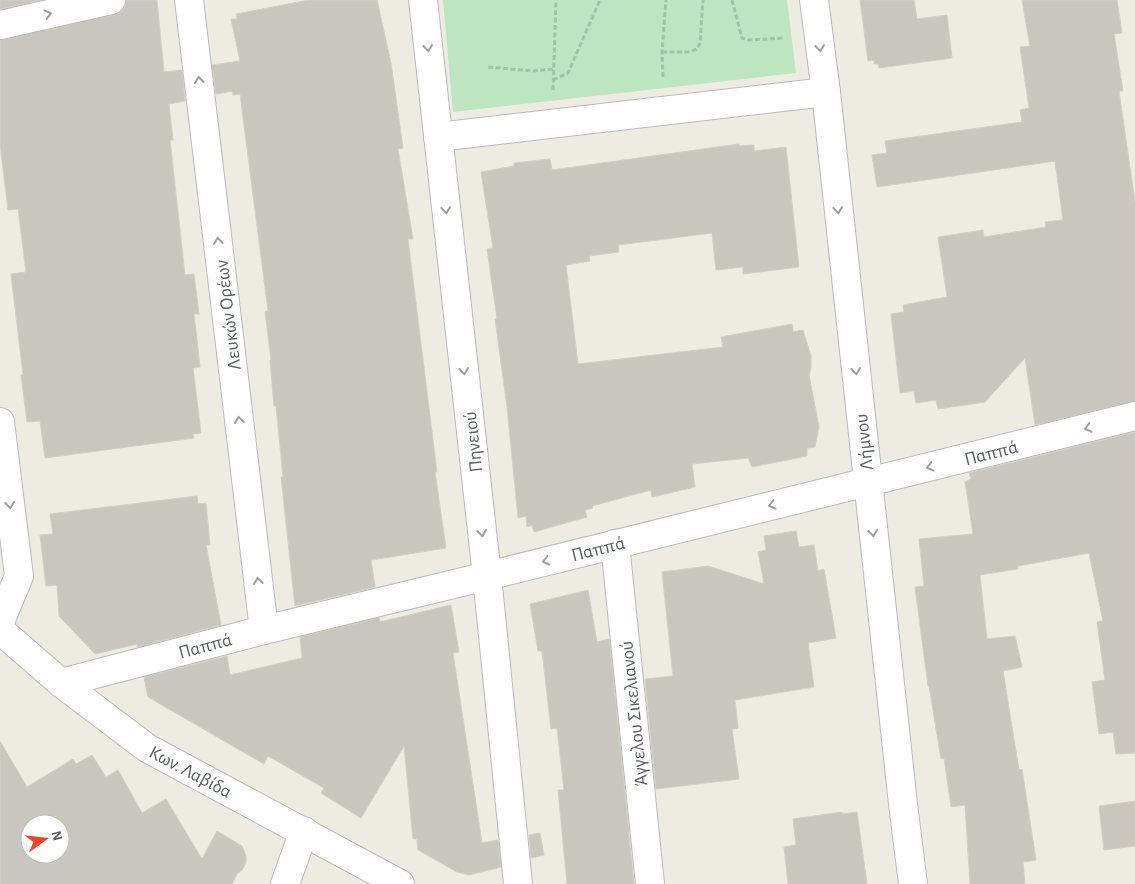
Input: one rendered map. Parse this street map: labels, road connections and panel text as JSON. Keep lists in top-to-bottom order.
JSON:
{
  "streets": {
    "street": [
      "Λευκών Ορέων",
      "Πηνειού",
      "Λήμνου",
      "Παππά",
      "Άγγελου Σικελιανού",
      "Κων. Λαβίδα"
    ]
  },
  "crossings": [
    ["Λευκών Ορέων", "Παππά"],
    ["Πηνειού", "Παππά"],
    ["Λήμνου", "Παππά"],
    ["Παππά", "Άγγελου Σικελιανού"],
    ["Παππά", "Κων. Λαβίδα"]
  ],
  "one_way": [
    "Λευκών Ορέων",
    "Πηνειού",
    "Λήμνου",
    "Παππά"
  ],
  "north": "right"
}
